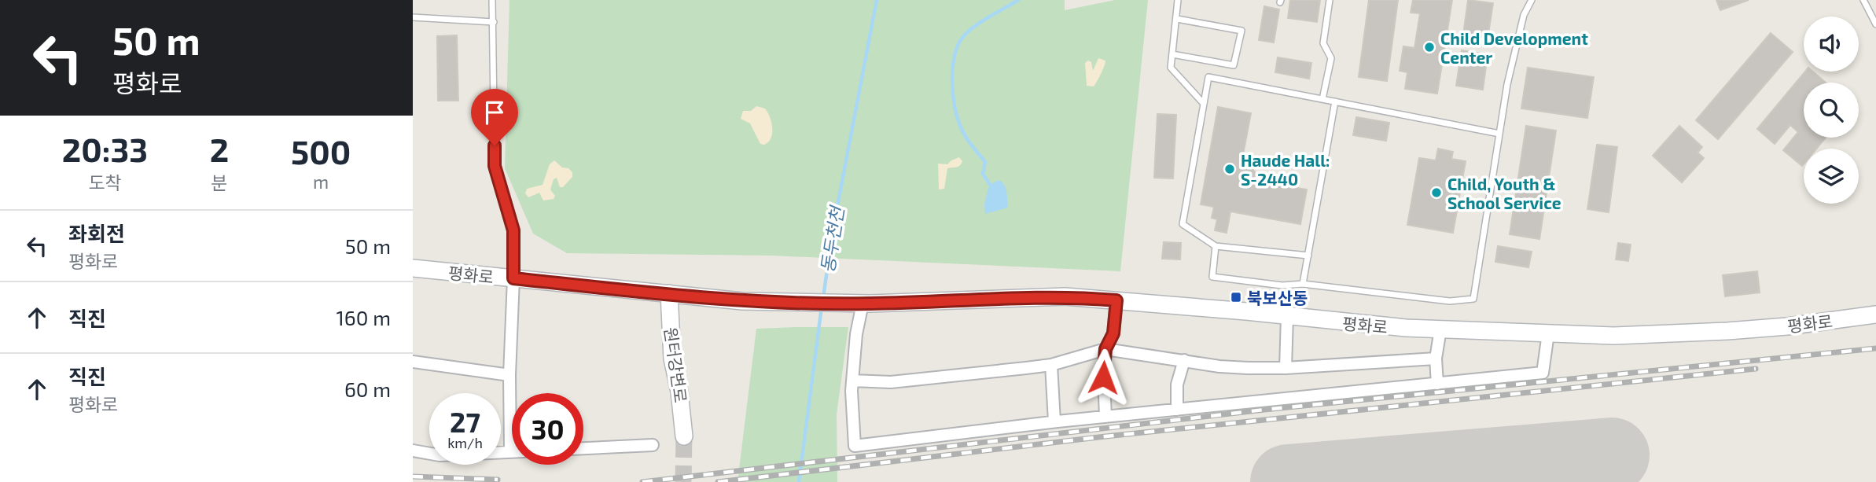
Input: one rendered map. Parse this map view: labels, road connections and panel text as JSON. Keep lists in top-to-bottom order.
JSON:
{
  "streets": {
    "main road": ["평화로", "원터강변로"]
  },
  "crossings": [
    ["평화로", "원터강변로"]
  ],
  "water": ["동두천천"],
  "places": {
    "other": ["Child Development Center", "Haude Hall: S-2440", "Child, Youth & School Service"],
    "transit": ["북보산동"]
  },
  "page": {
    "turn": ["50 m", "평화로"],
    "eta": [
      "20:33",
      "도착",
      "2",
      "분",
      "500",
      "m"
    ],
    "list": [
      {
        "name": "좌회전",
        "note": "평화로",
        "value": "50 m"
      },
      {
        "name": "직진",
        "value": "160 m"
      },
      {
        "name": "직진",
        "note": "평화로",
        "value": "60 m"
      }
    ],
    "speed": "27 km/h",
    "limit": "30"
  }
}
